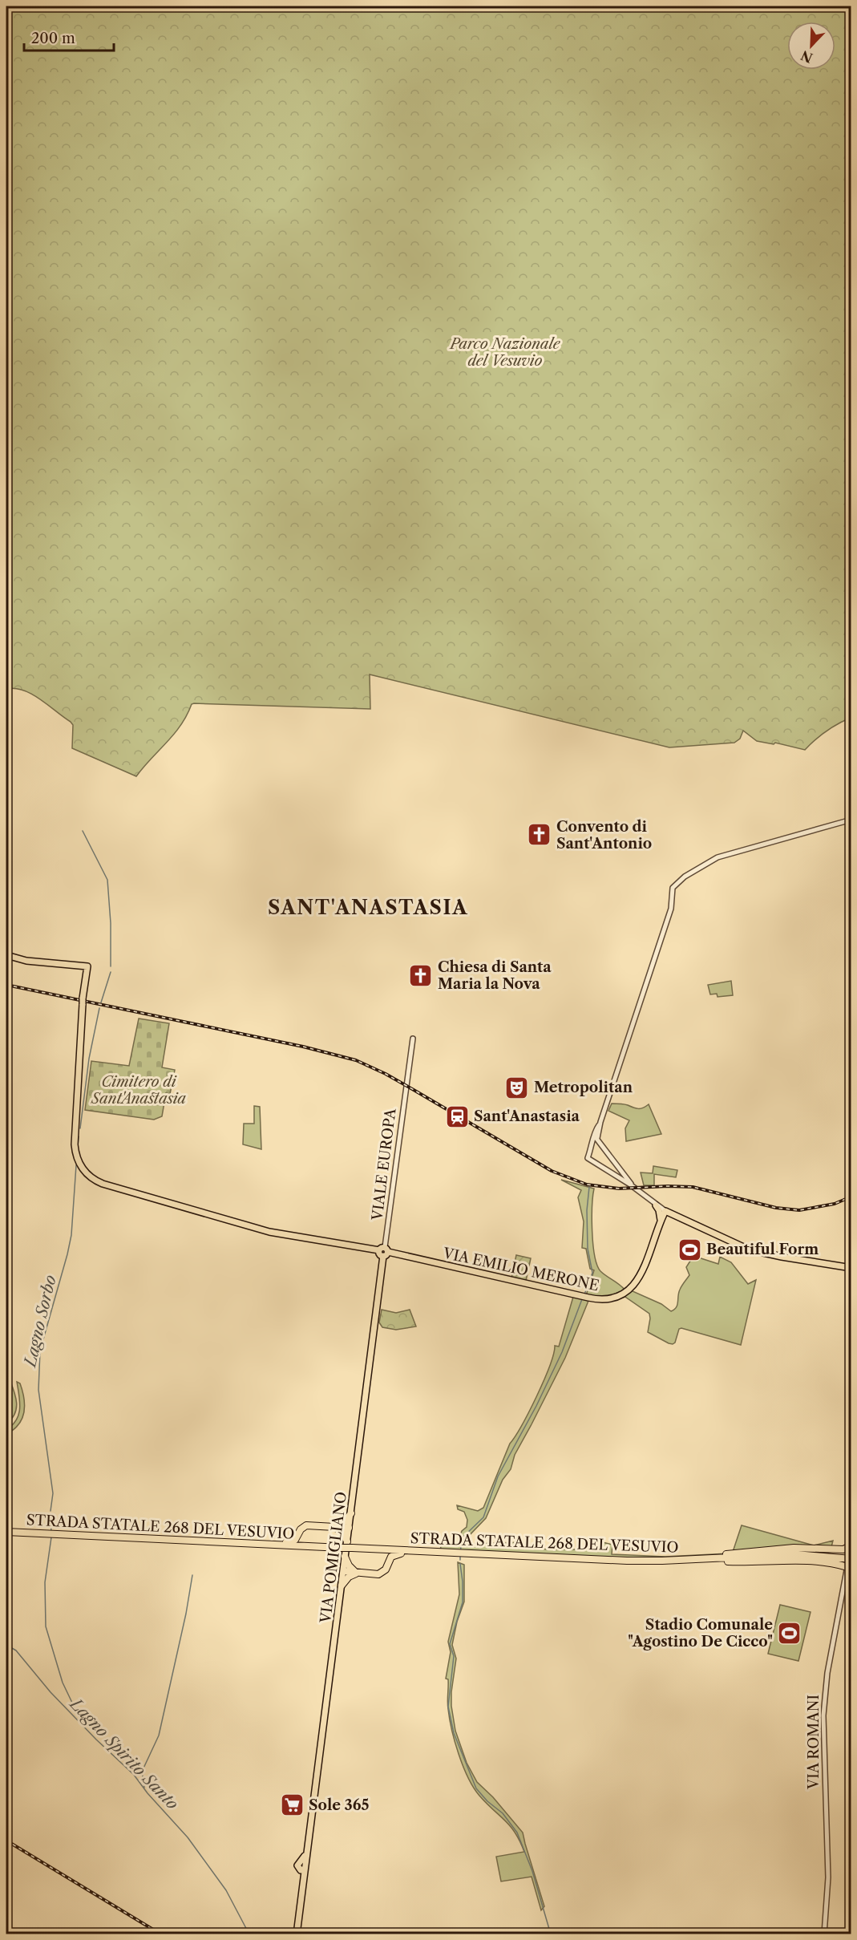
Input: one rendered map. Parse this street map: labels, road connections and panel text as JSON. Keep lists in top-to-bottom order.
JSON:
{
  "streets": {
    "highway": ["STRADA STATALE 268 DEL VESUVIO"],
    "main road": ["VIA EMILIO MERONE", "VIA POMIGLIANO"],
    "street": ["VIALE EUROPA", "VIA ROMANI"]
  },
  "crossings": [
    ["VIALE EUROPA", "VIA EMILIO MERONE"],
    ["VIALE EUROPA", "VIA POMIGLIANO"],
    ["VIA EMILIO MERONE", "VIA POMIGLIANO"]
  ],
  "districts": ["SANT'ANASTASIA"],
  "water": ["Lagno Sorbo", "Lagno Spirito Santo"],
  "parks": ["Parco Nazionale del Vesuvio", "Cimitero di Sant'Anastasia"],
  "places": {
    "church": ["Convento di Sant'Antonio", "Chiesa di Santa Maria la Nova"],
    "theatre": ["Metropolitan"],
    "station": ["Sant'Anastasia"],
    "sports": ["Beautiful Form", "Stadio Comunale \"Agostino De Cicco\""],
    "supermarket": ["Sole 365"]
  },
  "scale_bar": "200 m",
  "north": "bottom left"
}
